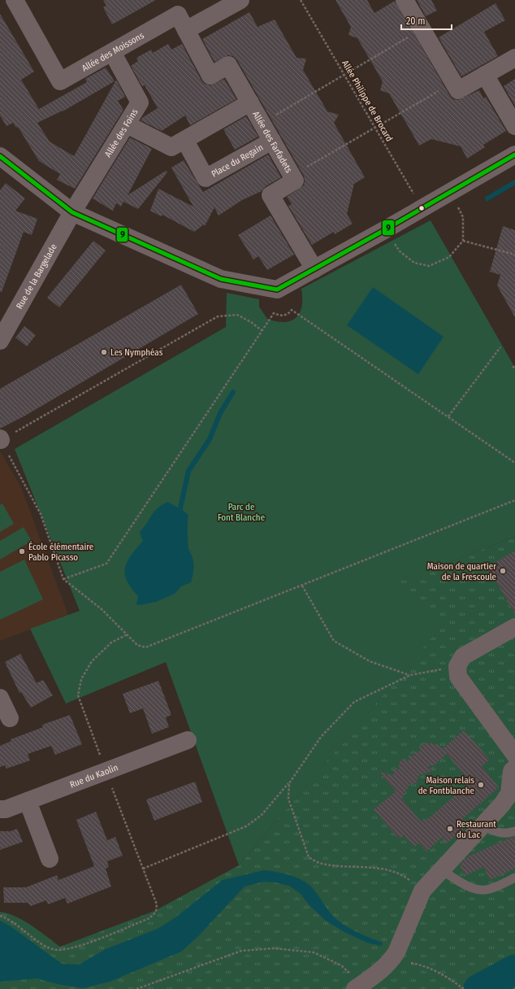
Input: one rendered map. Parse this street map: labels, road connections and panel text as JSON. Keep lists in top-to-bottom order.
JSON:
{
  "streets": {
    "street": [
      "Allée des Moissons",
      "Allée des Foins",
      "Allée des Farfadets",
      "Place du Regain",
      "Rue de la Bargelade",
      "Rue du Kaolin"
    ],
    "path": ["Allée Philippe de Brocard"]
  },
  "crossings": [
    ["Allée des Moissons", "Allée des Foins"],
    ["Allée des Moissons", "Allée des Farfadets"],
    ["Allée des Foins", "Rue de la Bargelade"],
    ["Allée des Farfadets", "Place du Regain"]
  ],
  "parks": ["Parc de Font Blanche"],
  "places": [
    "Les Nymphéas",
    "École élémentaire Pablo Picasso",
    "Maison de quartier de la Frescoule",
    "Maison relais de Fontblanche",
    "Restaurant du Lac"
  ],
  "lines": ["transit line 9"],
  "scale_bar": "20 m"
}
